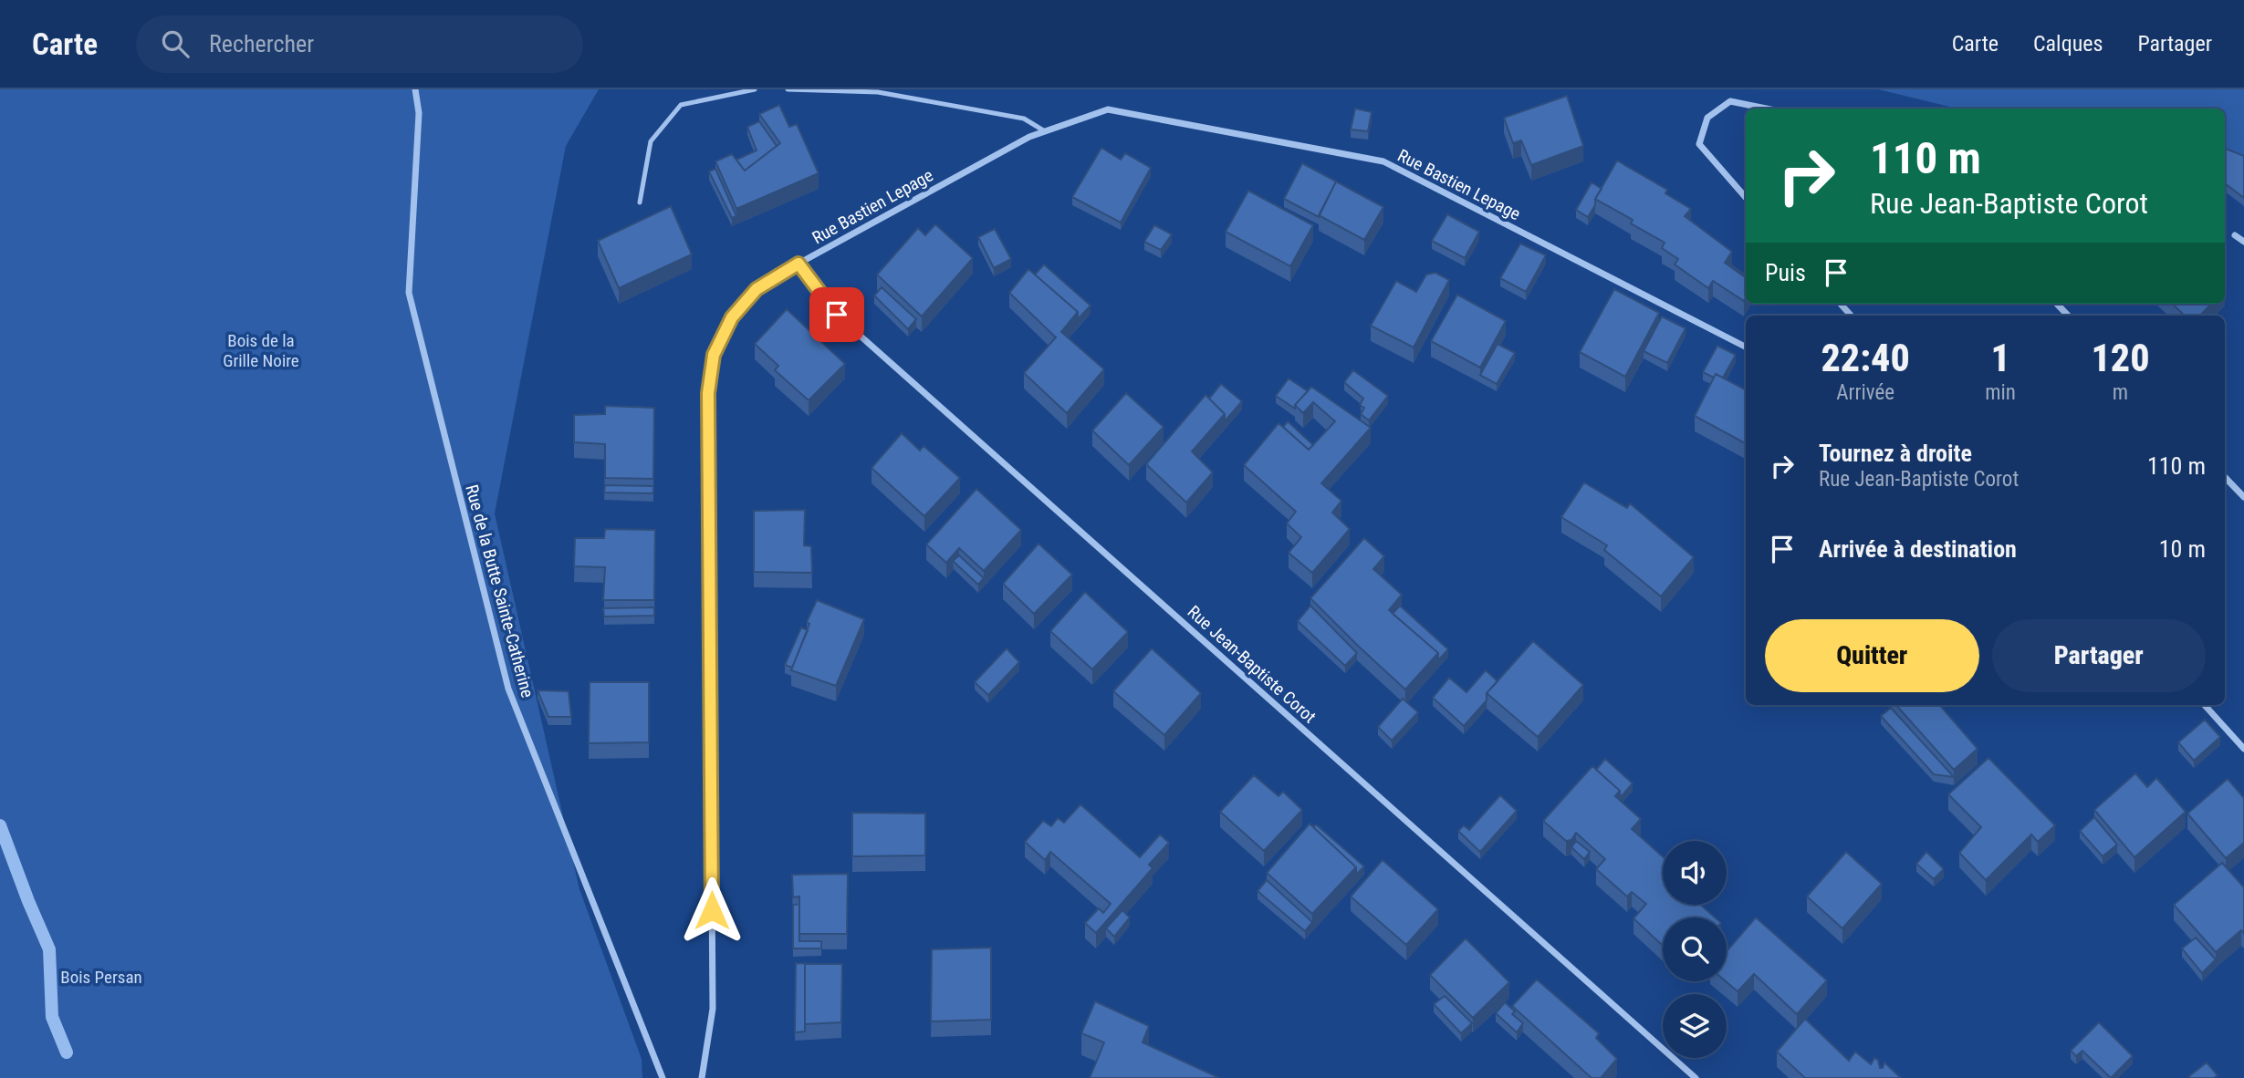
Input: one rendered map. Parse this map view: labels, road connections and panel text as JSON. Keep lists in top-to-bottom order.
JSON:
{
  "streets": {
    "street": ["Rue Bastien Lepage", "Rue de la Butte Sainte-Catherine", "Rue Jean-Baptiste Corot"]
  },
  "crossings": [
    ["Rue Bastien Lepage", "Rue Jean-Baptiste Corot"]
  ],
  "parks": ["Bois de la Grille Noire", "Bois Persan"],
  "page": {
    "header": "Carte",
    "search": "Rechercher",
    "nav": ["Carte", "Calques", "Partager"],
    "turn": ["110 m", "Rue Jean-Baptiste Corot"],
    "then": "Puis",
    "eta": [
      "22:40",
      "Arrivée",
      "1",
      "min",
      "120",
      "m"
    ],
    "list": [
      {
        "name": "Tournez à droite",
        "note": "Rue Jean-Baptiste Corot",
        "value": "110 m"
      },
      {
        "name": "Arrivée à destination",
        "value": "10 m"
      }
    ],
    "buttons": ["Quitter", "Partager"]
  }
}
